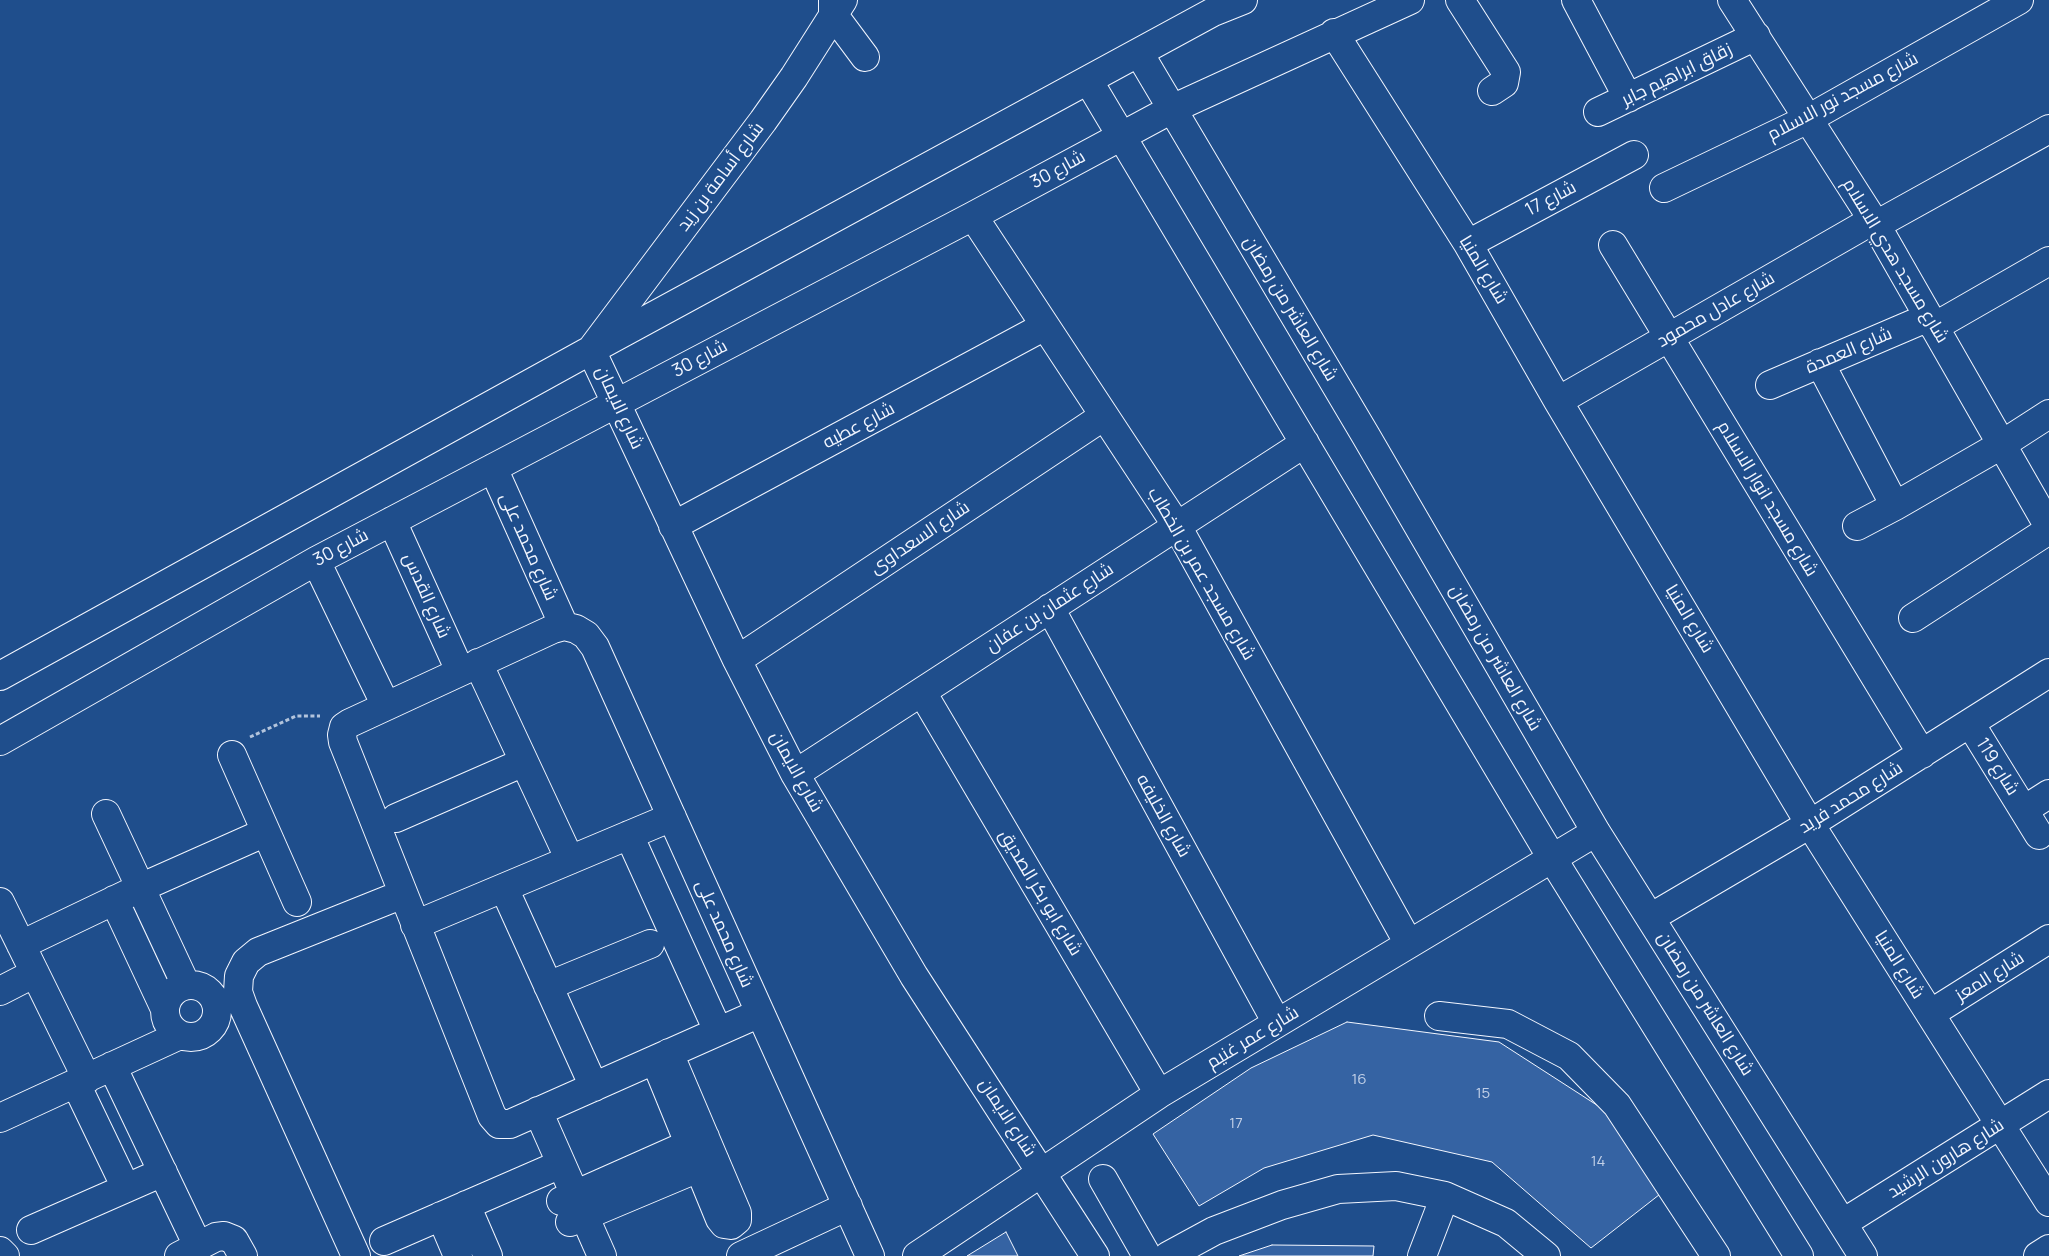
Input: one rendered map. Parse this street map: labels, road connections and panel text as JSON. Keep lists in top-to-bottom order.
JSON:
{
  "streets": {
    "street": [
      "زقاق ابراهيم جابر",
      "شارع مسجد نور الاسلام",
      "شارع 30",
      "شارع أسامة بن زيد",
      "شارع 17",
      "شارع مسجد هدي الاسلام",
      "شارع المنيا",
      "شارع العاشر من رمضان",
      "شارع عادل محمود",
      "شارع العمدة",
      "شارع الايمان",
      "شارع عطيه",
      "شارع مسجد انوار الاسلام",
      "شارع السعداوى",
      "شارع محمد على",
      "شارع مسجد عمر بن الخطاب",
      "شارع القدس",
      "شارع عثمان بن عفان",
      "شارع 119",
      "شارع محمد فريد",
      "شارع الخليفه",
      "شارع ابو بكر الصديق",
      "شارع المعز",
      "شارع عمر غنيم",
      "شارع هارون الرشيد"
    ]
  },
  "crossings": [
    ["زقاق ابراهيم جابر", "شارع مسجد هدي الاسلام"],
    ["شارع مسجد نور الاسلام", "شارع مسجد هدي الاسلام"],
    ["شارع 30", "شارع المنيا"],
    ["شارع 30", "شارع العاشر من رمضان"],
    ["شارع 30", "شارع الايمان"],
    ["شارع 30", "شارع محمد على"],
    ["شارع 30", "شارع مسجد عمر بن الخطاب"],
    ["شارع 30", "شارع القدس"],
    ["شارع أسامة بن زيد", "شارع الايمان"],
    ["شارع 17", "شارع المنيا"],
    ["شارع مسجد هدي الاسلام", "شارع عادل محمود"],
    ["شارع مسجد هدي الاسلام", "شارع العمدة"],
    ["شارع المنيا", "شارع عادل محمود"],
    ["شارع المنيا", "شارع محمد فريد"],
    ["شارع المنيا", "شارع المعز"],
    ["شارع المنيا", "شارع هارون الرشيد"],
    ["شارع العاشر من رمضان", "شارع محمد فريد"],
    ["شارع العاشر من رمضان", "شارع عمر غنيم"],
    ["شارع العاشر من رمضان", "شارع هارون الرشيد"],
    ["شارع عادل محمود", "شارع مسجد انوار الاسلام"],
    ["شارع الايمان", "شارع عطيه"],
    ["شارع الايمان", "شارع السعداوى"],
    ["شارع الايمان", "شارع عثمان بن عفان"],
    ["شارع الايمان", "شارع عمر غنيم"],
    ["شارع عطيه", "شارع مسجد عمر بن الخطاب"],
    ["شارع مسجد انوار الاسلام", "شارع محمد فريد"],
    ["شارع السعداوى", "شارع مسجد عمر بن الخطاب"],
    ["شارع مسجد عمر بن الخطاب", "شارع عثمان بن عفان"],
    ["شارع مسجد عمر بن الخطاب", "شارع عمر غنيم"],
    ["شارع عثمان بن عفان", "شارع الخليفه"],
    ["شارع عثمان بن عفان", "شارع ابو بكر الصديق"],
    ["شارع 119", "شارع محمد فريد"],
    ["شارع الخليفه", "شارع عمر غنيم"],
    ["شارع ابو بكر الصديق", "شارع عمر غنيم"]
  ],
  "house_numbers": [
    "16",
    "15",
    "17",
    "14"
  ]
}
